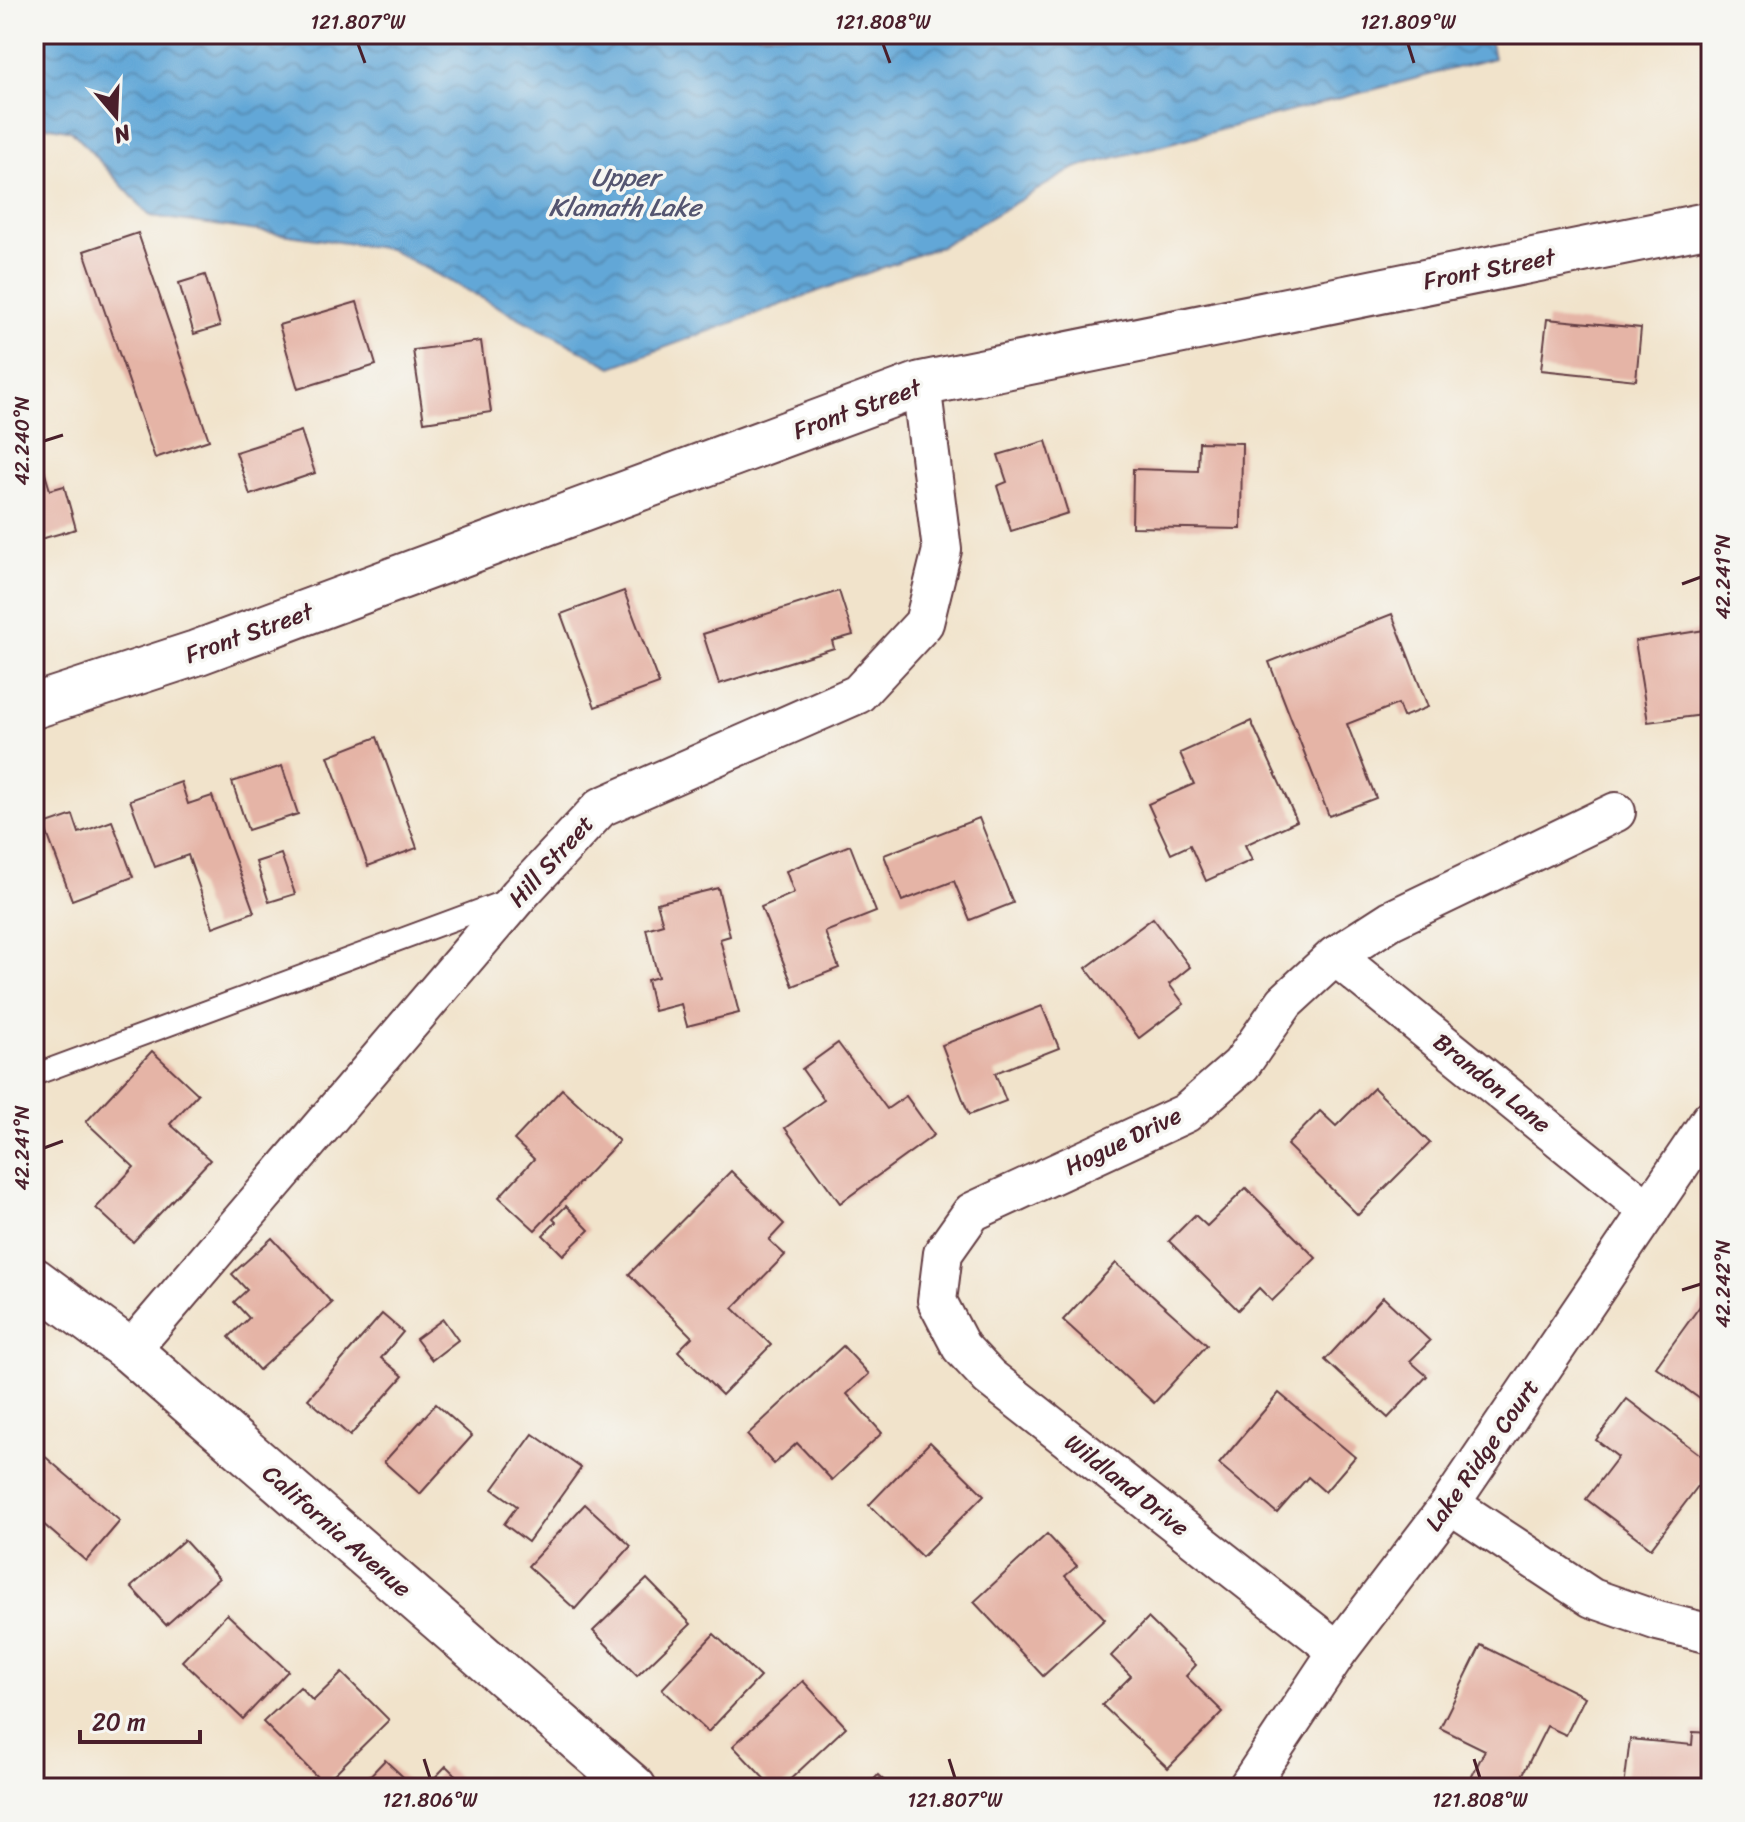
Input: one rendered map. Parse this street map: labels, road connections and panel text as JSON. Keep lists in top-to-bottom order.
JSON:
{
  "streets": {
    "street": [
      "Front Street",
      "Hill Street",
      "Brandon Lane",
      "Hogue Drive",
      "Lake Ridge Court",
      "Wildland Drive",
      "California Avenue"
    ]
  },
  "crossings": [
    ["Front Street", "Hill Street"],
    ["Hill Street", "California Avenue"],
    ["Brandon Lane", "Hogue Drive"],
    ["Brandon Lane", "Lake Ridge Court"],
    ["Hogue Drive", "Wildland Drive"],
    ["Lake Ridge Court", "Wildland Drive"]
  ],
  "water": ["Upper Klamath Lake"],
  "scale_bar": "20 m",
  "north": "bottom",
  "coordinates": [
    "121.807°W",
    "121.808°W",
    "121.809°W",
    "42.240°N",
    "42.241°N",
    "42.242°N",
    "121.806°W"
  ]
}
